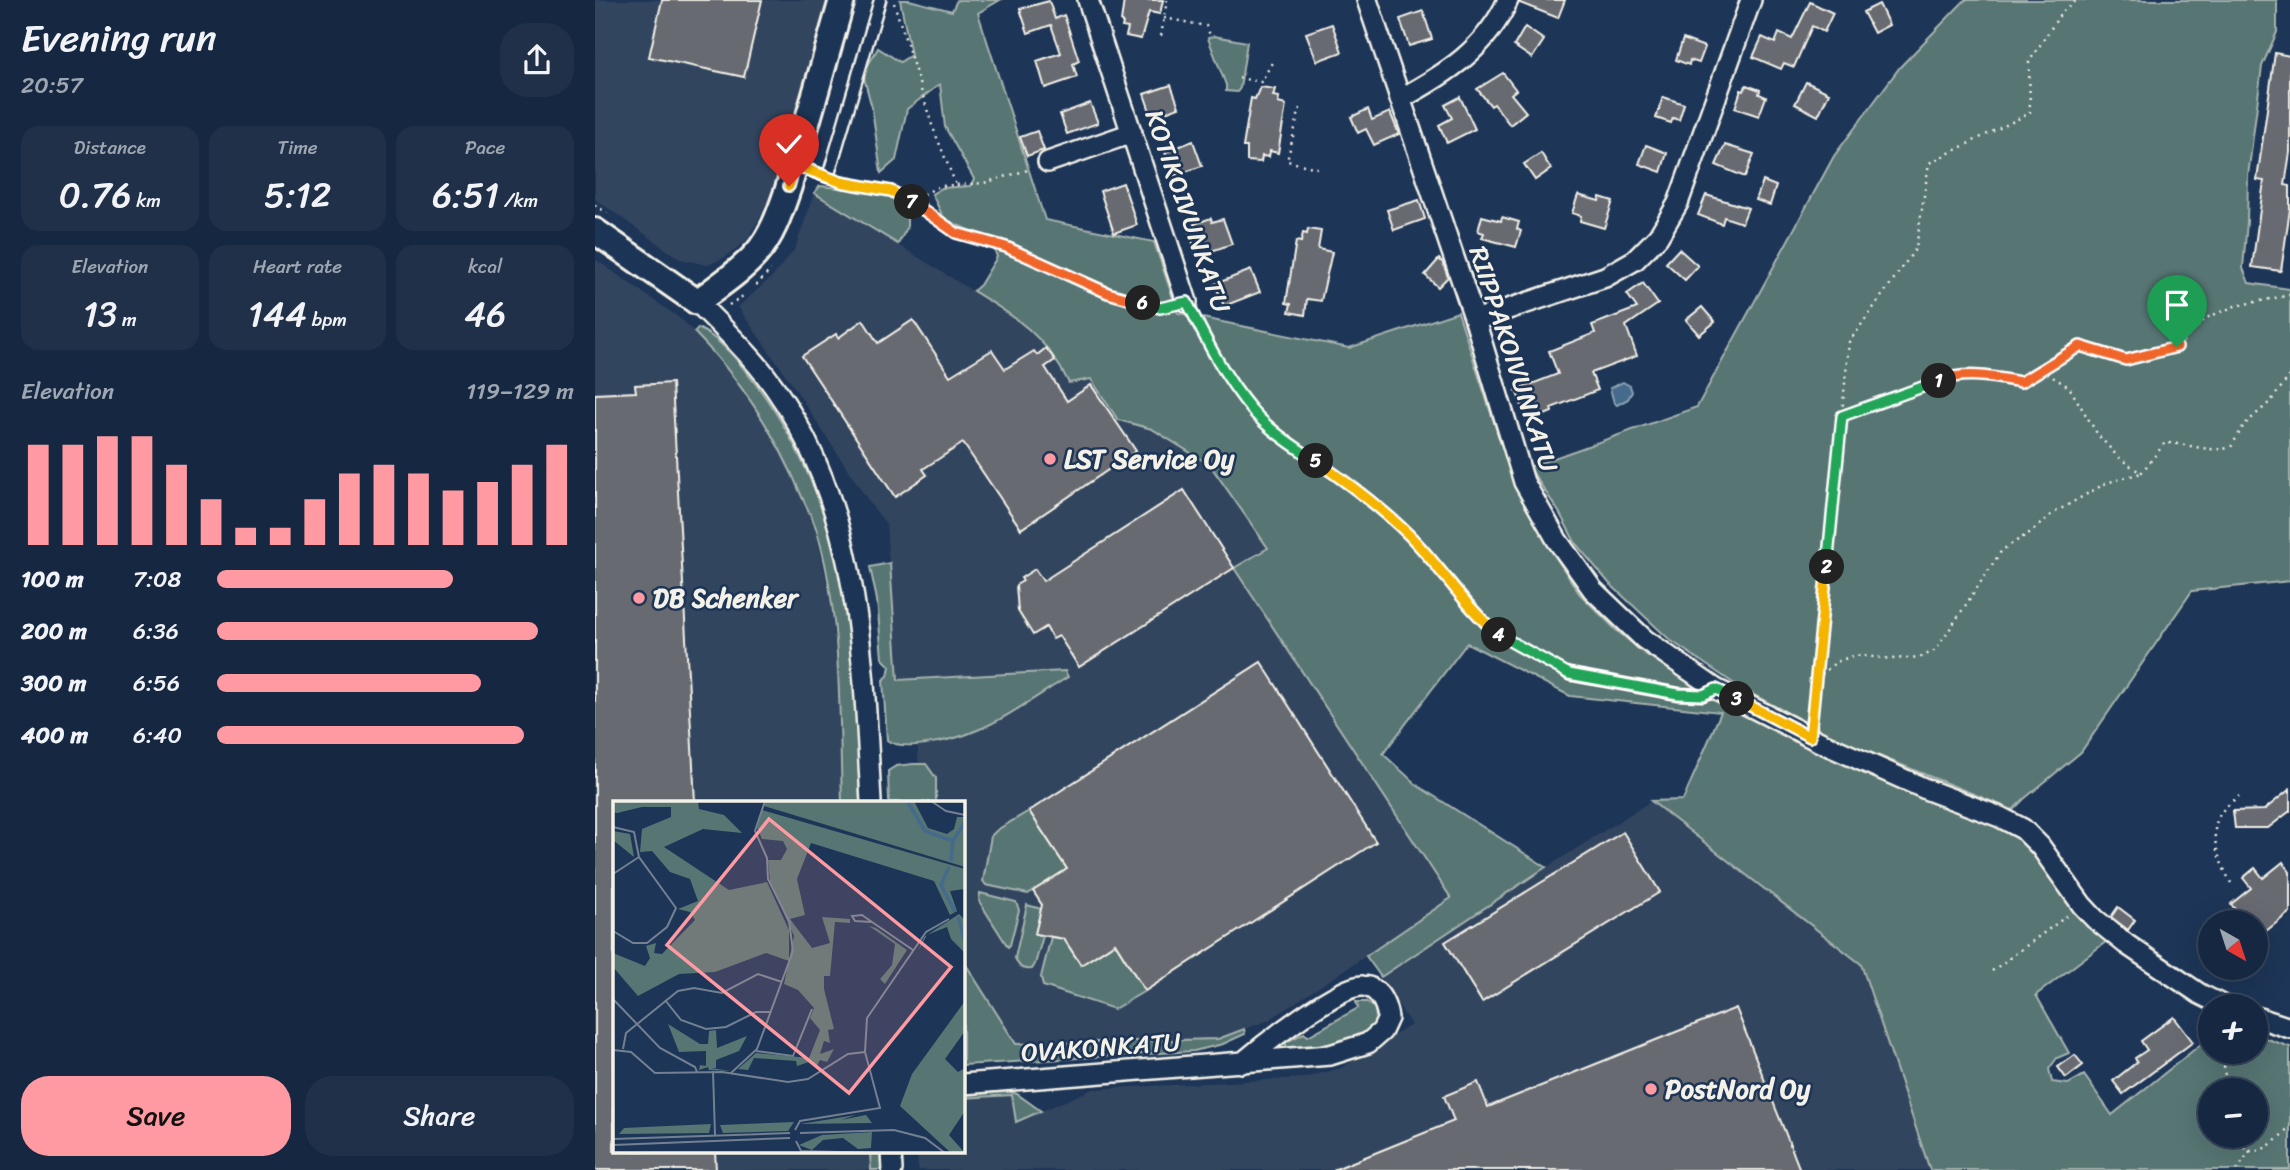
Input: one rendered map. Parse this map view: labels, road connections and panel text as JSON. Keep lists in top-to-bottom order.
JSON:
{
  "streets": {
    "street": ["KOTIKOIVUNKATU", "RIIPPAKOIVUNKATU", "OVAKONKATU"]
  },
  "places": ["LST Service Oy", "DB Schenker", "PostNord Oy"],
  "north": "bottom right",
  "page": {
    "heading": ["Evening run", "20:57"],
    "stats": [
      ["Distance", "0.76 km"],
      ["Time", "5:12"],
      ["Pace", "6:51 /km"],
      ["Elevation", "13 m"],
      ["Heart rate", "144 bpm"],
      ["kcal", "46"]
    ],
    "pins": [
      "7",
      "6",
      "1",
      "5",
      "2",
      "4",
      "3"
    ],
    "chart": ["Elevation", "119–129 m"],
    "list": [
      {
        "name": "100 m",
        "note": "7:08"
      },
      {
        "name": "200 m",
        "note": "6:36"
      },
      {
        "name": "300 m",
        "note": "6:56"
      },
      {
        "name": "400 m",
        "note": "6:40"
      }
    ],
    "map_buttons": ["+", "−"],
    "buttons": ["Save", "Share"]
  }
}
